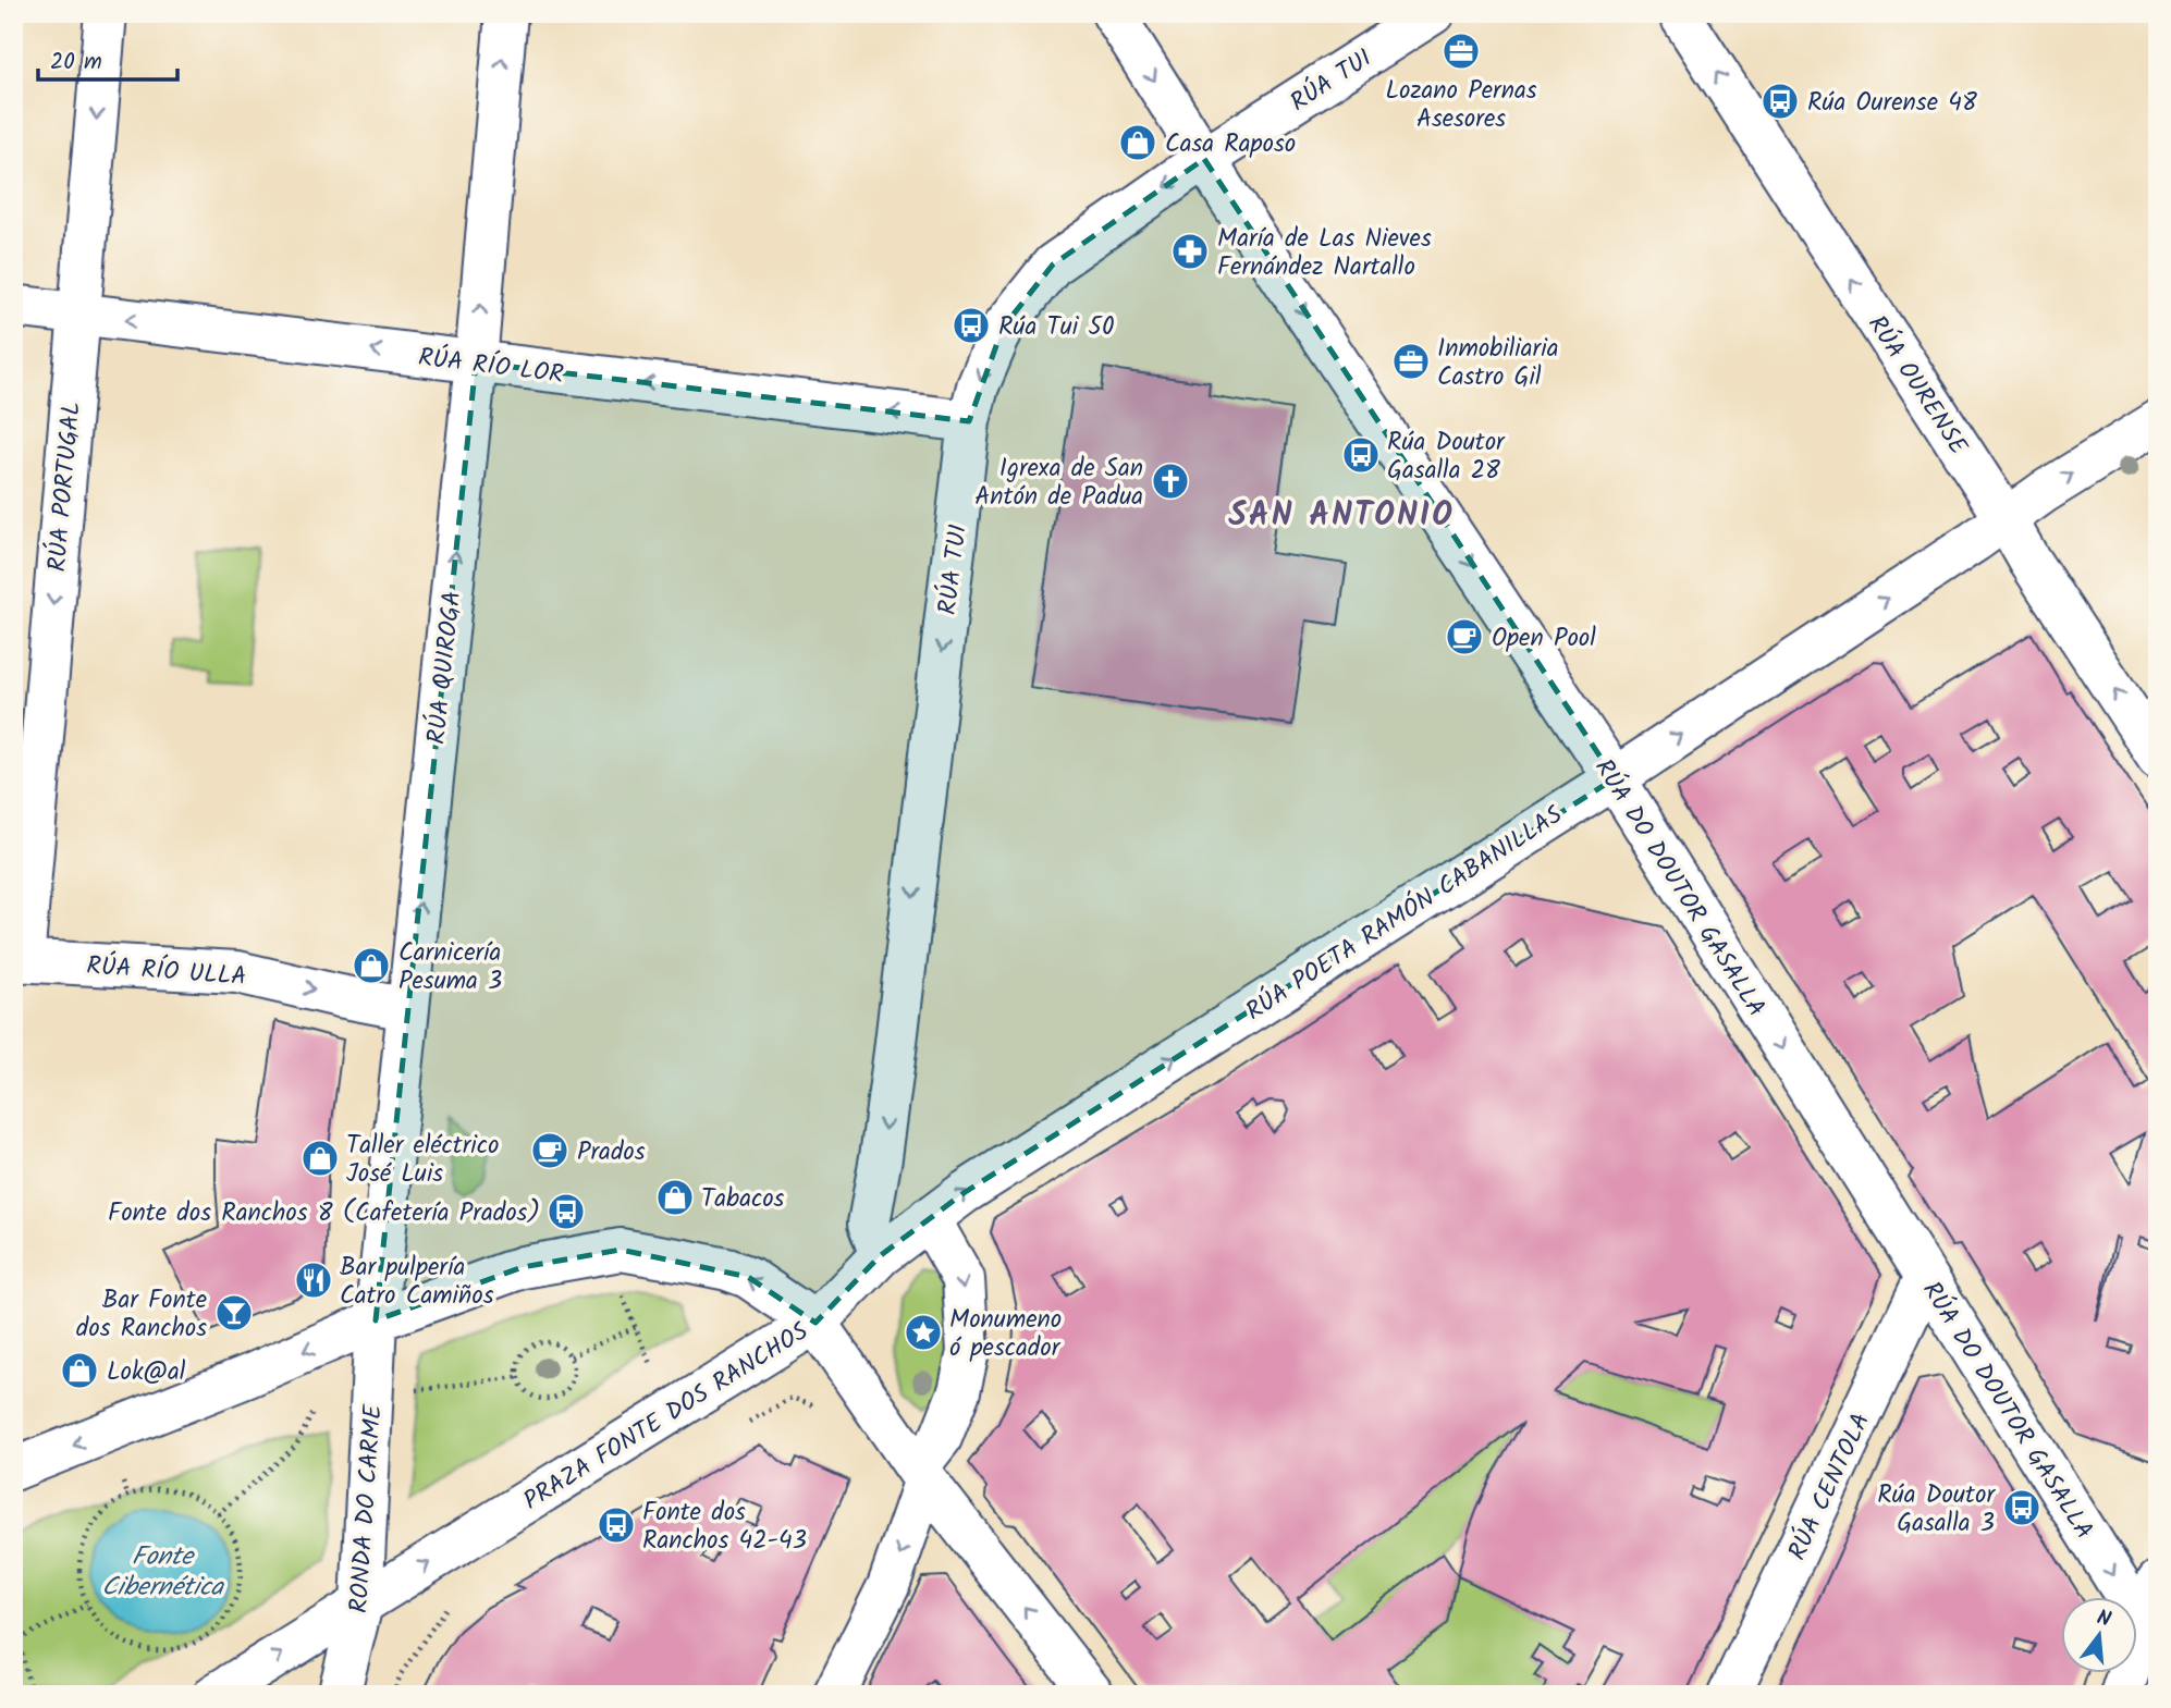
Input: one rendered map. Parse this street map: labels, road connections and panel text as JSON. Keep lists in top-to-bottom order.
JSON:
{
  "streets": {
    "street": [
      "RÚA TUI",
      "RÚA RÍO LOR",
      "RÚA OURENSE",
      "RÚA PORTUGAL",
      "RÚA QUIROGA",
      "RÚA DO DOUTOR GASALLA",
      "RÚA POETA RAMÓN CABANILLAS",
      "RÚA RÍO ULLA",
      "PRAZA FONTE DOS RANCHOS",
      "RÚA CENTOLA",
      "RONDA DO CARME"
    ]
  },
  "crossings": [
    ["RÚA TUI", "RÚA RÍO LOR"],
    ["RÚA TUI", "RÚA DO DOUTOR GASALLA"],
    ["RÚA TUI", "RÚA POETA RAMÓN CABANILLAS"],
    ["RÚA RÍO LOR", "RÚA PORTUGAL"],
    ["RÚA RÍO LOR", "RÚA QUIROGA"],
    ["RÚA OURENSE", "RÚA POETA RAMÓN CABANILLAS"],
    ["RÚA PORTUGAL", "RÚA RÍO ULLA"],
    ["RÚA QUIROGA", "RÚA RÍO ULLA"],
    ["RÚA QUIROGA", "PRAZA FONTE DOS RANCHOS"],
    ["RÚA QUIROGA", "RONDA DO CARME"],
    ["RÚA DO DOUTOR GASALLA", "RÚA POETA RAMÓN CABANILLAS"],
    ["RÚA DO DOUTOR GASALLA", "RÚA CENTOLA"],
    ["RÚA POETA RAMÓN CABANILLAS", "PRAZA FONTE DOS RANCHOS"],
    ["PRAZA FONTE DOS RANCHOS", "RONDA DO CARME"]
  ],
  "one_way": [
    "RÚA TUI",
    "RÚA RÍO LOR",
    "RÚA OURENSE",
    "RÚA PORTUGAL",
    "RÚA QUIROGA",
    "RÚA DO DOUTOR GASALLA",
    "RÚA POETA RAMÓN CABANILLAS",
    "RÚA RÍO ULLA"
  ],
  "districts": ["SAN ANTONIO"],
  "water": ["Fonte Cibernética"],
  "places": {
    "office": ["Lozano Pernas Asesores", "Inmobiliaria Castro Gil"],
    "bus stop": [
      "Rúa Ourense 48",
      "Rúa Tui 50",
      "Rúa Doutor Gasalla 28",
      "Fonte dos Ranchos 8 (Cafetería Prados)",
      "Rúa Doutor Gasalla 3",
      "Fonte dos Ranchos 42-43"
    ],
    "shop": [
      "Casa Raposo",
      "Carnicería Pesuma 3",
      "Taller eléctrico José Luis",
      "Tabacos",
      "Lok@al"
    ],
    "pharmacy": ["María de Las Nieves Fernández Nartallo"],
    "church": ["Igrexa de San Antón de Padua"],
    "cafe": ["Open Pool", "Prados"],
    "restaurant": ["Bar pulpería Catro Camiños"],
    "bar": ["Bar Fonte dos Ranchos"],
    "place": ["Monumeno ó pescador"]
  },
  "scale_bar": "20 m",
  "north": "top"
}
